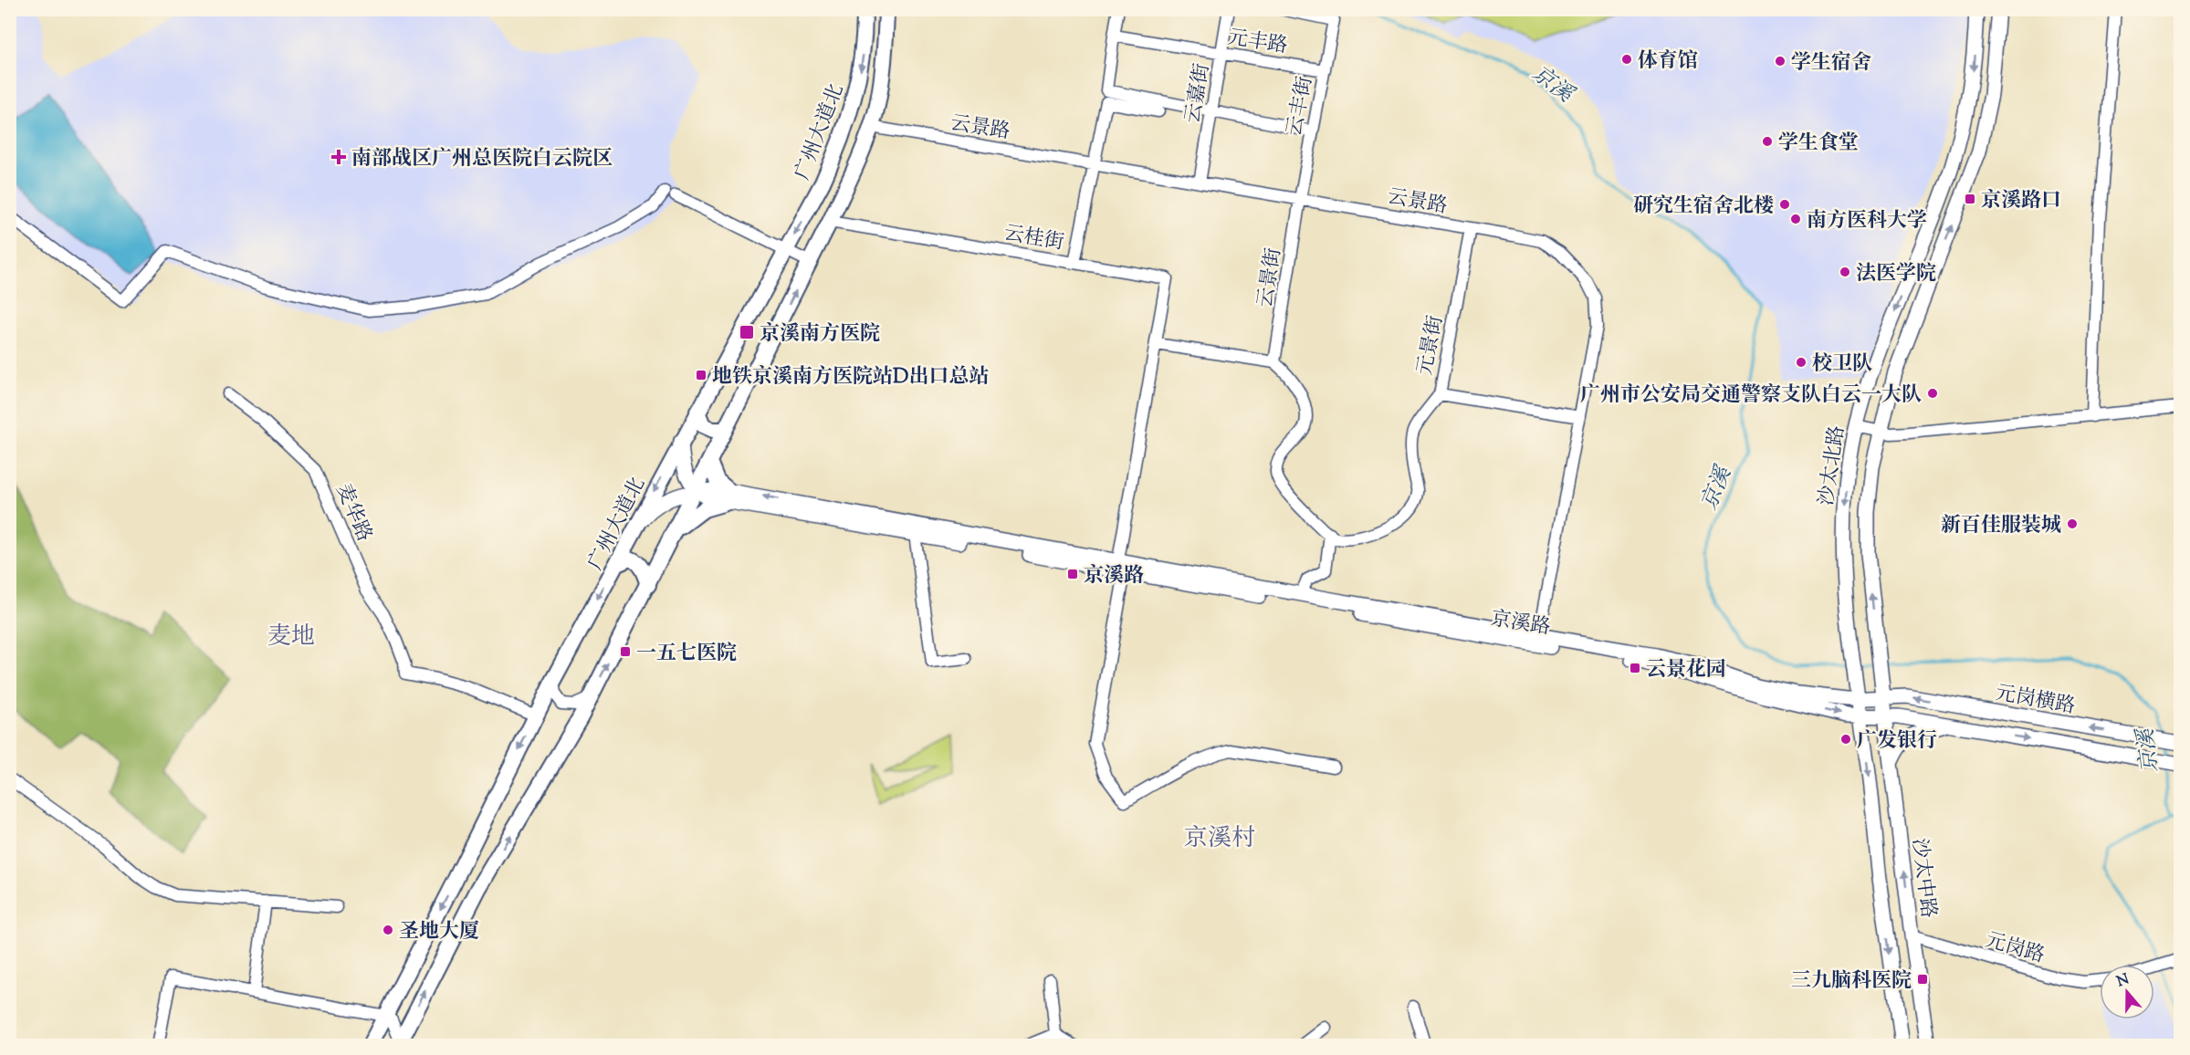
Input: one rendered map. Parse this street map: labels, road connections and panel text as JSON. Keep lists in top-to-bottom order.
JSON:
{
  "streets": {
    "highway": ["广州大道北"],
    "main road": [
      "沙太北路",
      "京溪路",
      "元岗横路",
      "沙太中路"
    ],
    "street": [
      "元丰路",
      "云嘉街",
      "云丰街",
      "云景路",
      "云桂街",
      "云景街",
      "元景街",
      "麦华路",
      "元岗路"
    ]
  },
  "crossings": [
    ["元丰路", "云嘉街"],
    ["元丰路", "云丰街"],
    ["云嘉街", "云景路"],
    ["云丰街", "云景路"],
    ["云丰街", "云景街"],
    ["云景路", "云景街"],
    ["云景路", "元景街"],
    ["云景路", "京溪路"],
    ["广州大道北", "麦华路"],
    ["广州大道北", "京溪路"],
    ["云桂街", "京溪路"],
    ["沙太北路", "京溪路"],
    ["沙太北路", "元岗横路"],
    ["沙太北路", "沙太中路"],
    ["京溪路", "元岗横路"],
    ["京溪路", "沙太中路"],
    ["元岗横路", "沙太中路"],
    ["沙太中路", "元岗路"]
  ],
  "districts": ["麦地", "京溪村"],
  "water": ["京溪"],
  "places": {
    "other": [
      "体育馆",
      "学生宿舍",
      "学生食堂",
      "研究生宿舍北楼",
      "南方医科大学",
      "法医学院",
      "校卫队",
      "广州市公安局交通警察支队白云一大队",
      "新百佳服装城",
      "广发银行",
      "圣地大厦"
    ],
    "health": ["南部战区广州总医院白云院区"],
    "transit": [
      "京溪路口",
      "京溪南方医院",
      "地铁京溪南方医院站D出口总站",
      "京溪路",
      "一五七医院",
      "云景花园",
      "三九脑科医院"
    ]
  },
  "north": "top"
}
